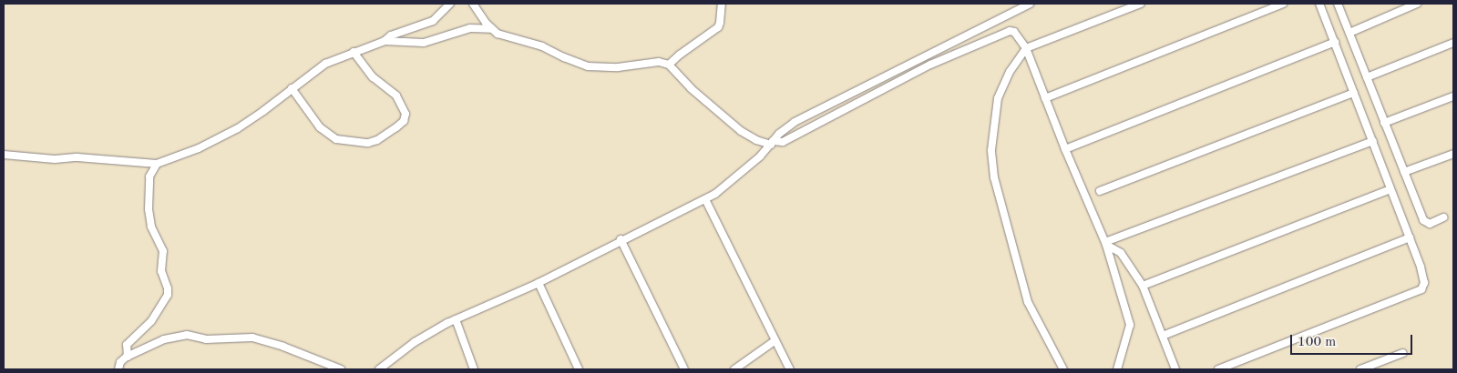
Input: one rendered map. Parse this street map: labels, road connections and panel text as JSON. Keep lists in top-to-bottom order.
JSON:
{
  "scale_bar": "100 m"
}
